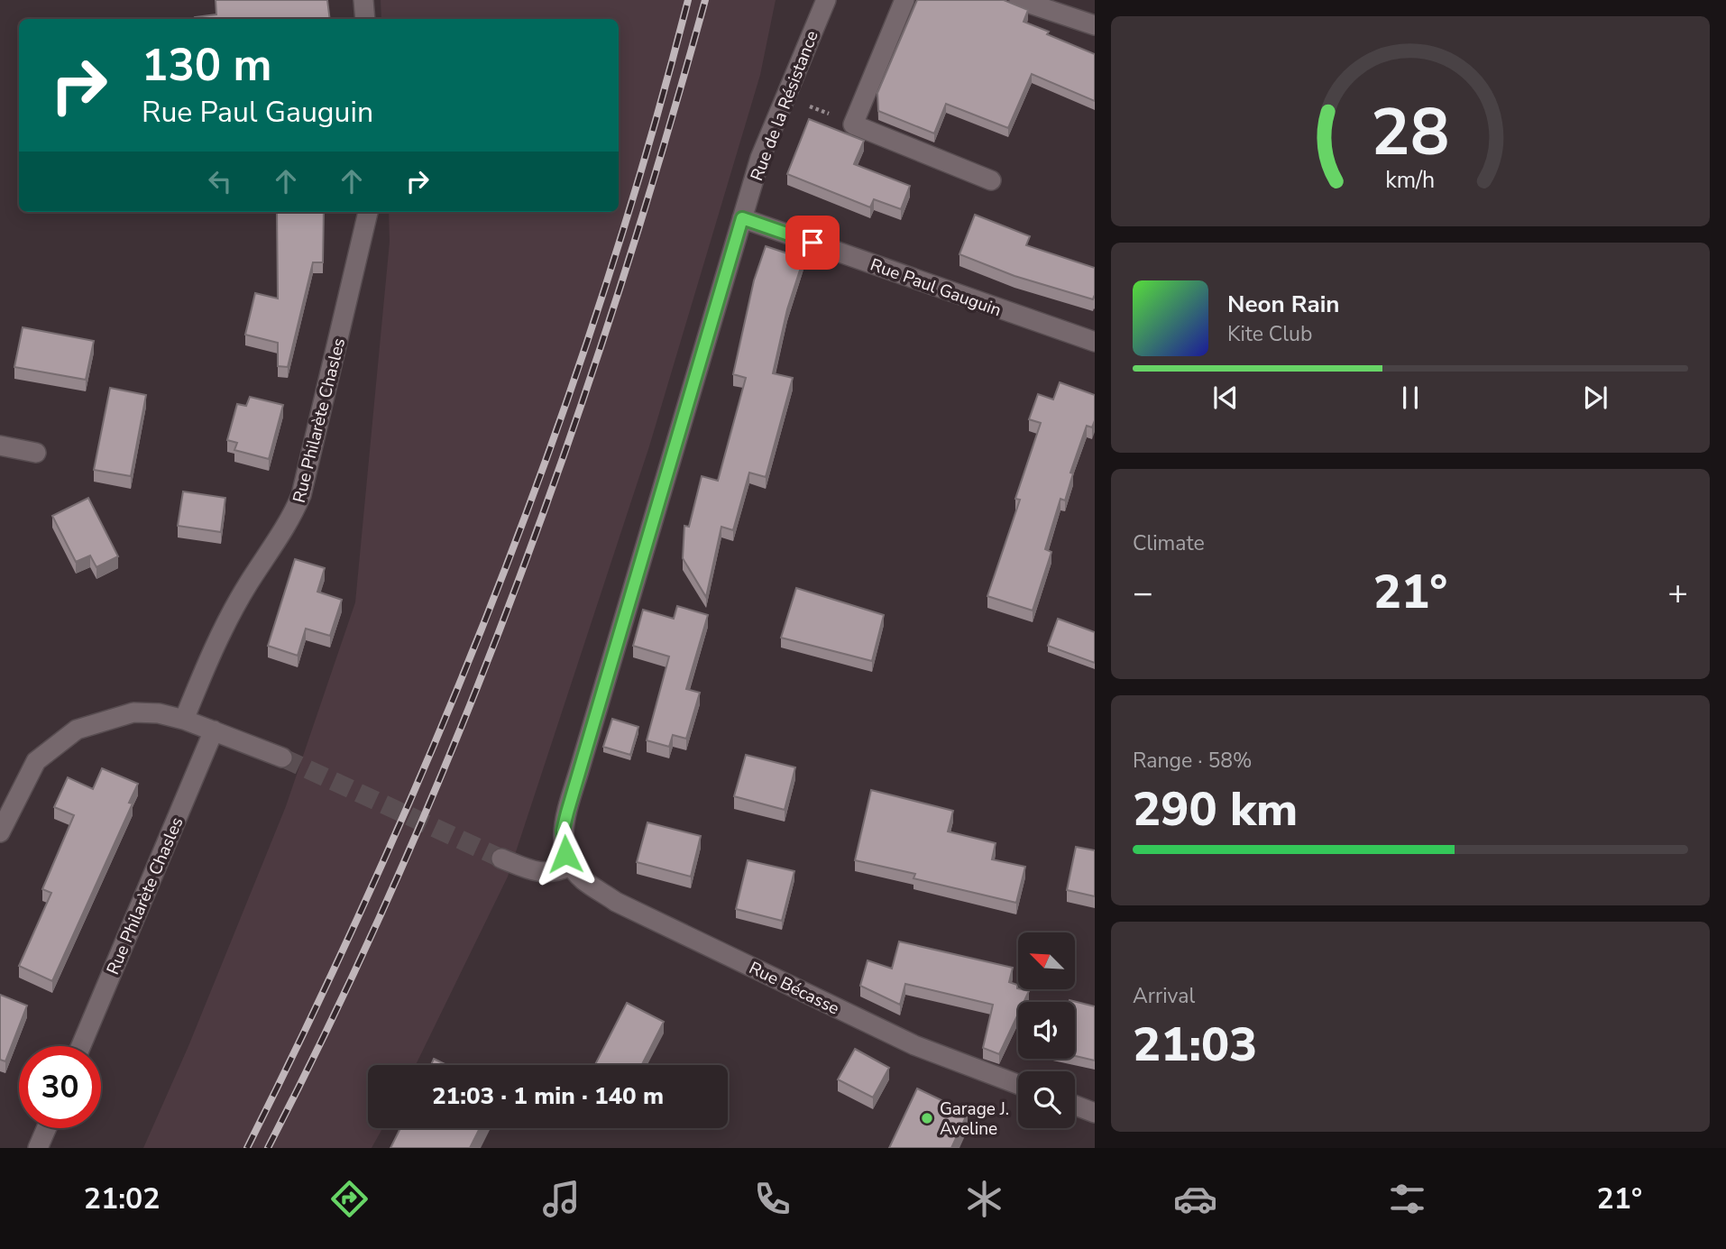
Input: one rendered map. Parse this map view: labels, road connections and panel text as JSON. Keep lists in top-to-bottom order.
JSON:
{
  "streets": {
    "street": [
      "Rue de la Résistance",
      "Rue Paul Gauguin",
      "Rue Philarète Chasles",
      "Rue Bécasse"
    ]
  },
  "crossings": [
    ["Rue de la Résistance", "Rue Paul Gauguin"],
    ["Rue de la Résistance", "Rue Bécasse"]
  ],
  "places": ["Garage J. Aveline"],
  "north": "top left",
  "page": {
    "turn": ["130 m", "Rue Paul Gauguin"],
    "song": ["Neon Rain", "Kite Club"],
    "tile": [
      "Climate",
      ["Range · 58%", "290 km"],
      ["Arrival", "21:03"]
    ],
    "heat": ["−", "21°", "+"],
    "limit": "30",
    "trip": "21:03 · 1 min · 140 m",
    "tabs": ["21:02", "21°"],
    "gauge": ["28", "km/h"]
  }
}
